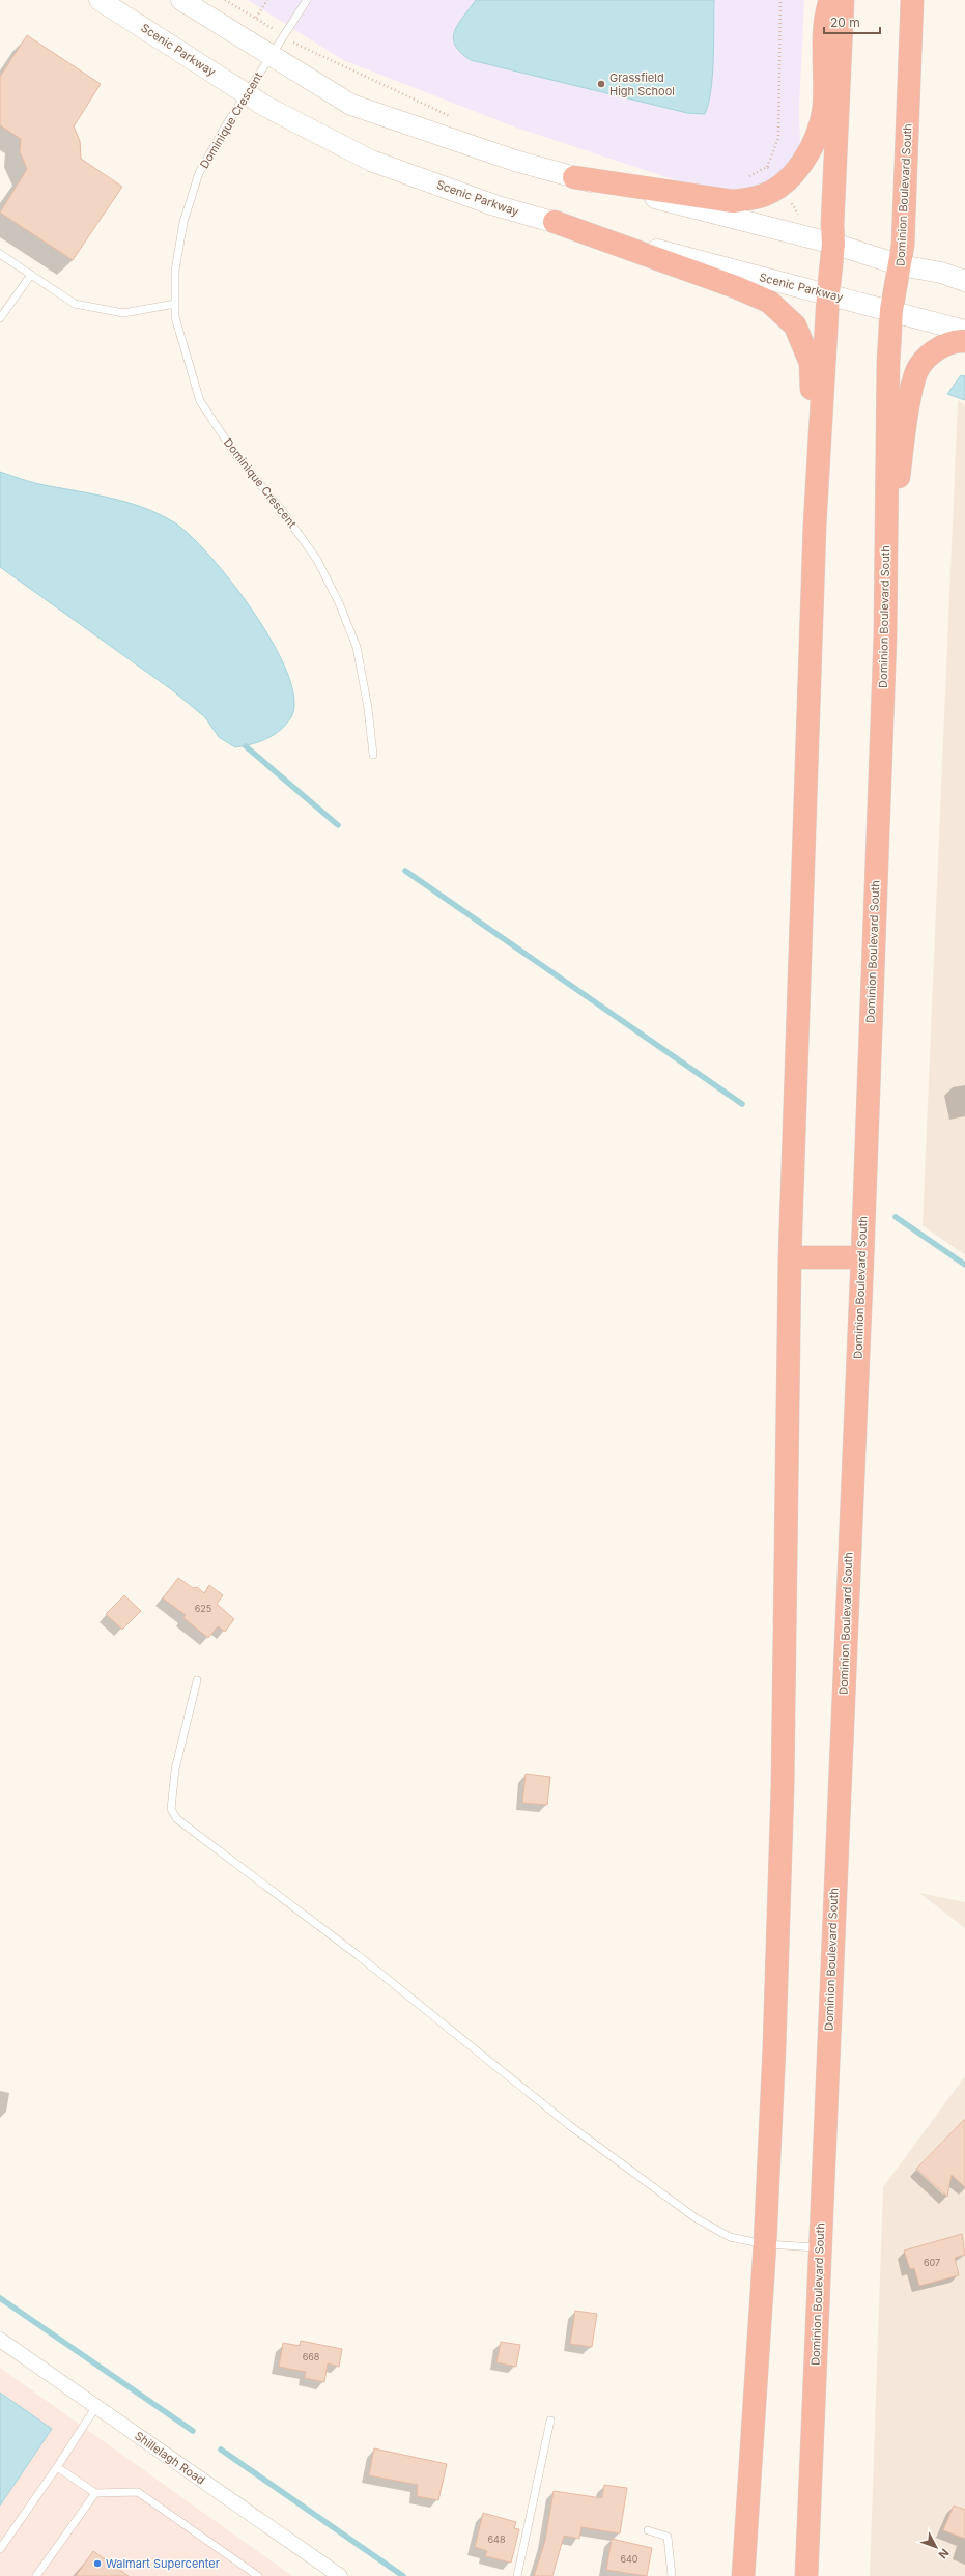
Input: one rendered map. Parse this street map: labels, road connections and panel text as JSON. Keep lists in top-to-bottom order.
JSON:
{
  "streets": {
    "highway": ["Dominion Boulevard South"],
    "street": ["Scenic Parkway", "Shillelagh Road"],
    "lane": ["Dominique Crescent"]
  },
  "crossings": [
    ["Scenic Parkway", "Dominique Crescent"],
    ["Scenic Parkway", "Dominion Boulevard South"]
  ],
  "places": ["Grassfield High School", "Walmart Supercenter"],
  "house_numbers": [
    "625",
    "607",
    "668",
    "648",
    "640"
  ],
  "scale_bar": "20 m",
  "north": "bottom right"
}
